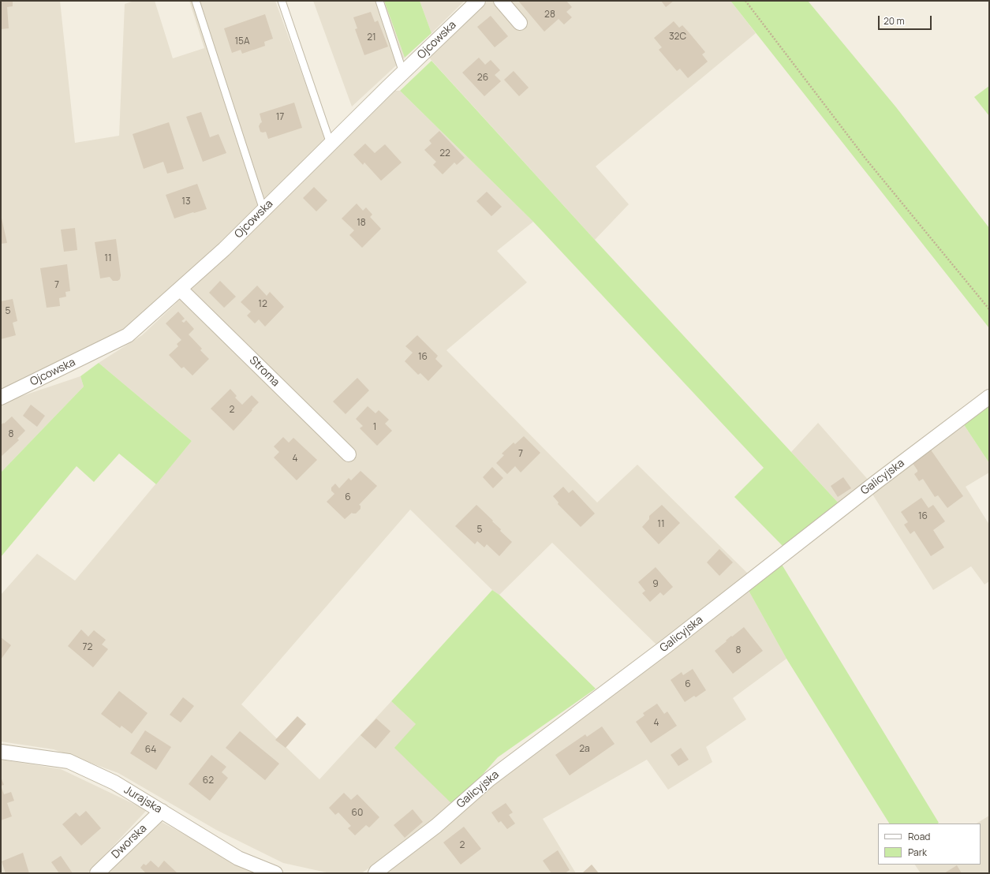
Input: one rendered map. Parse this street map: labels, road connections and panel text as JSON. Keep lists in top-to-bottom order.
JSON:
{
  "streets": {
    "street": [
      "Ojcowska",
      "Stroma",
      "Galicyjska",
      "Jurajska",
      "Dworska"
    ]
  },
  "crossings": [
    ["Ojcowska", "Stroma"],
    ["Jurajska", "Dworska"]
  ],
  "house_numbers": [
    "28",
    "32C",
    "21",
    "15A",
    "26",
    "17",
    "22",
    "13",
    "18",
    "11",
    "7",
    "12",
    "5",
    "16",
    "2",
    "1",
    "8",
    "7",
    "4",
    "6",
    "16",
    "11",
    "5",
    "9",
    "72",
    "8",
    "6",
    "4",
    "2a",
    "64",
    "62",
    "60",
    "2"
  ],
  "legend": ["Road", "Park"],
  "scale_bar": "20 m"
}
